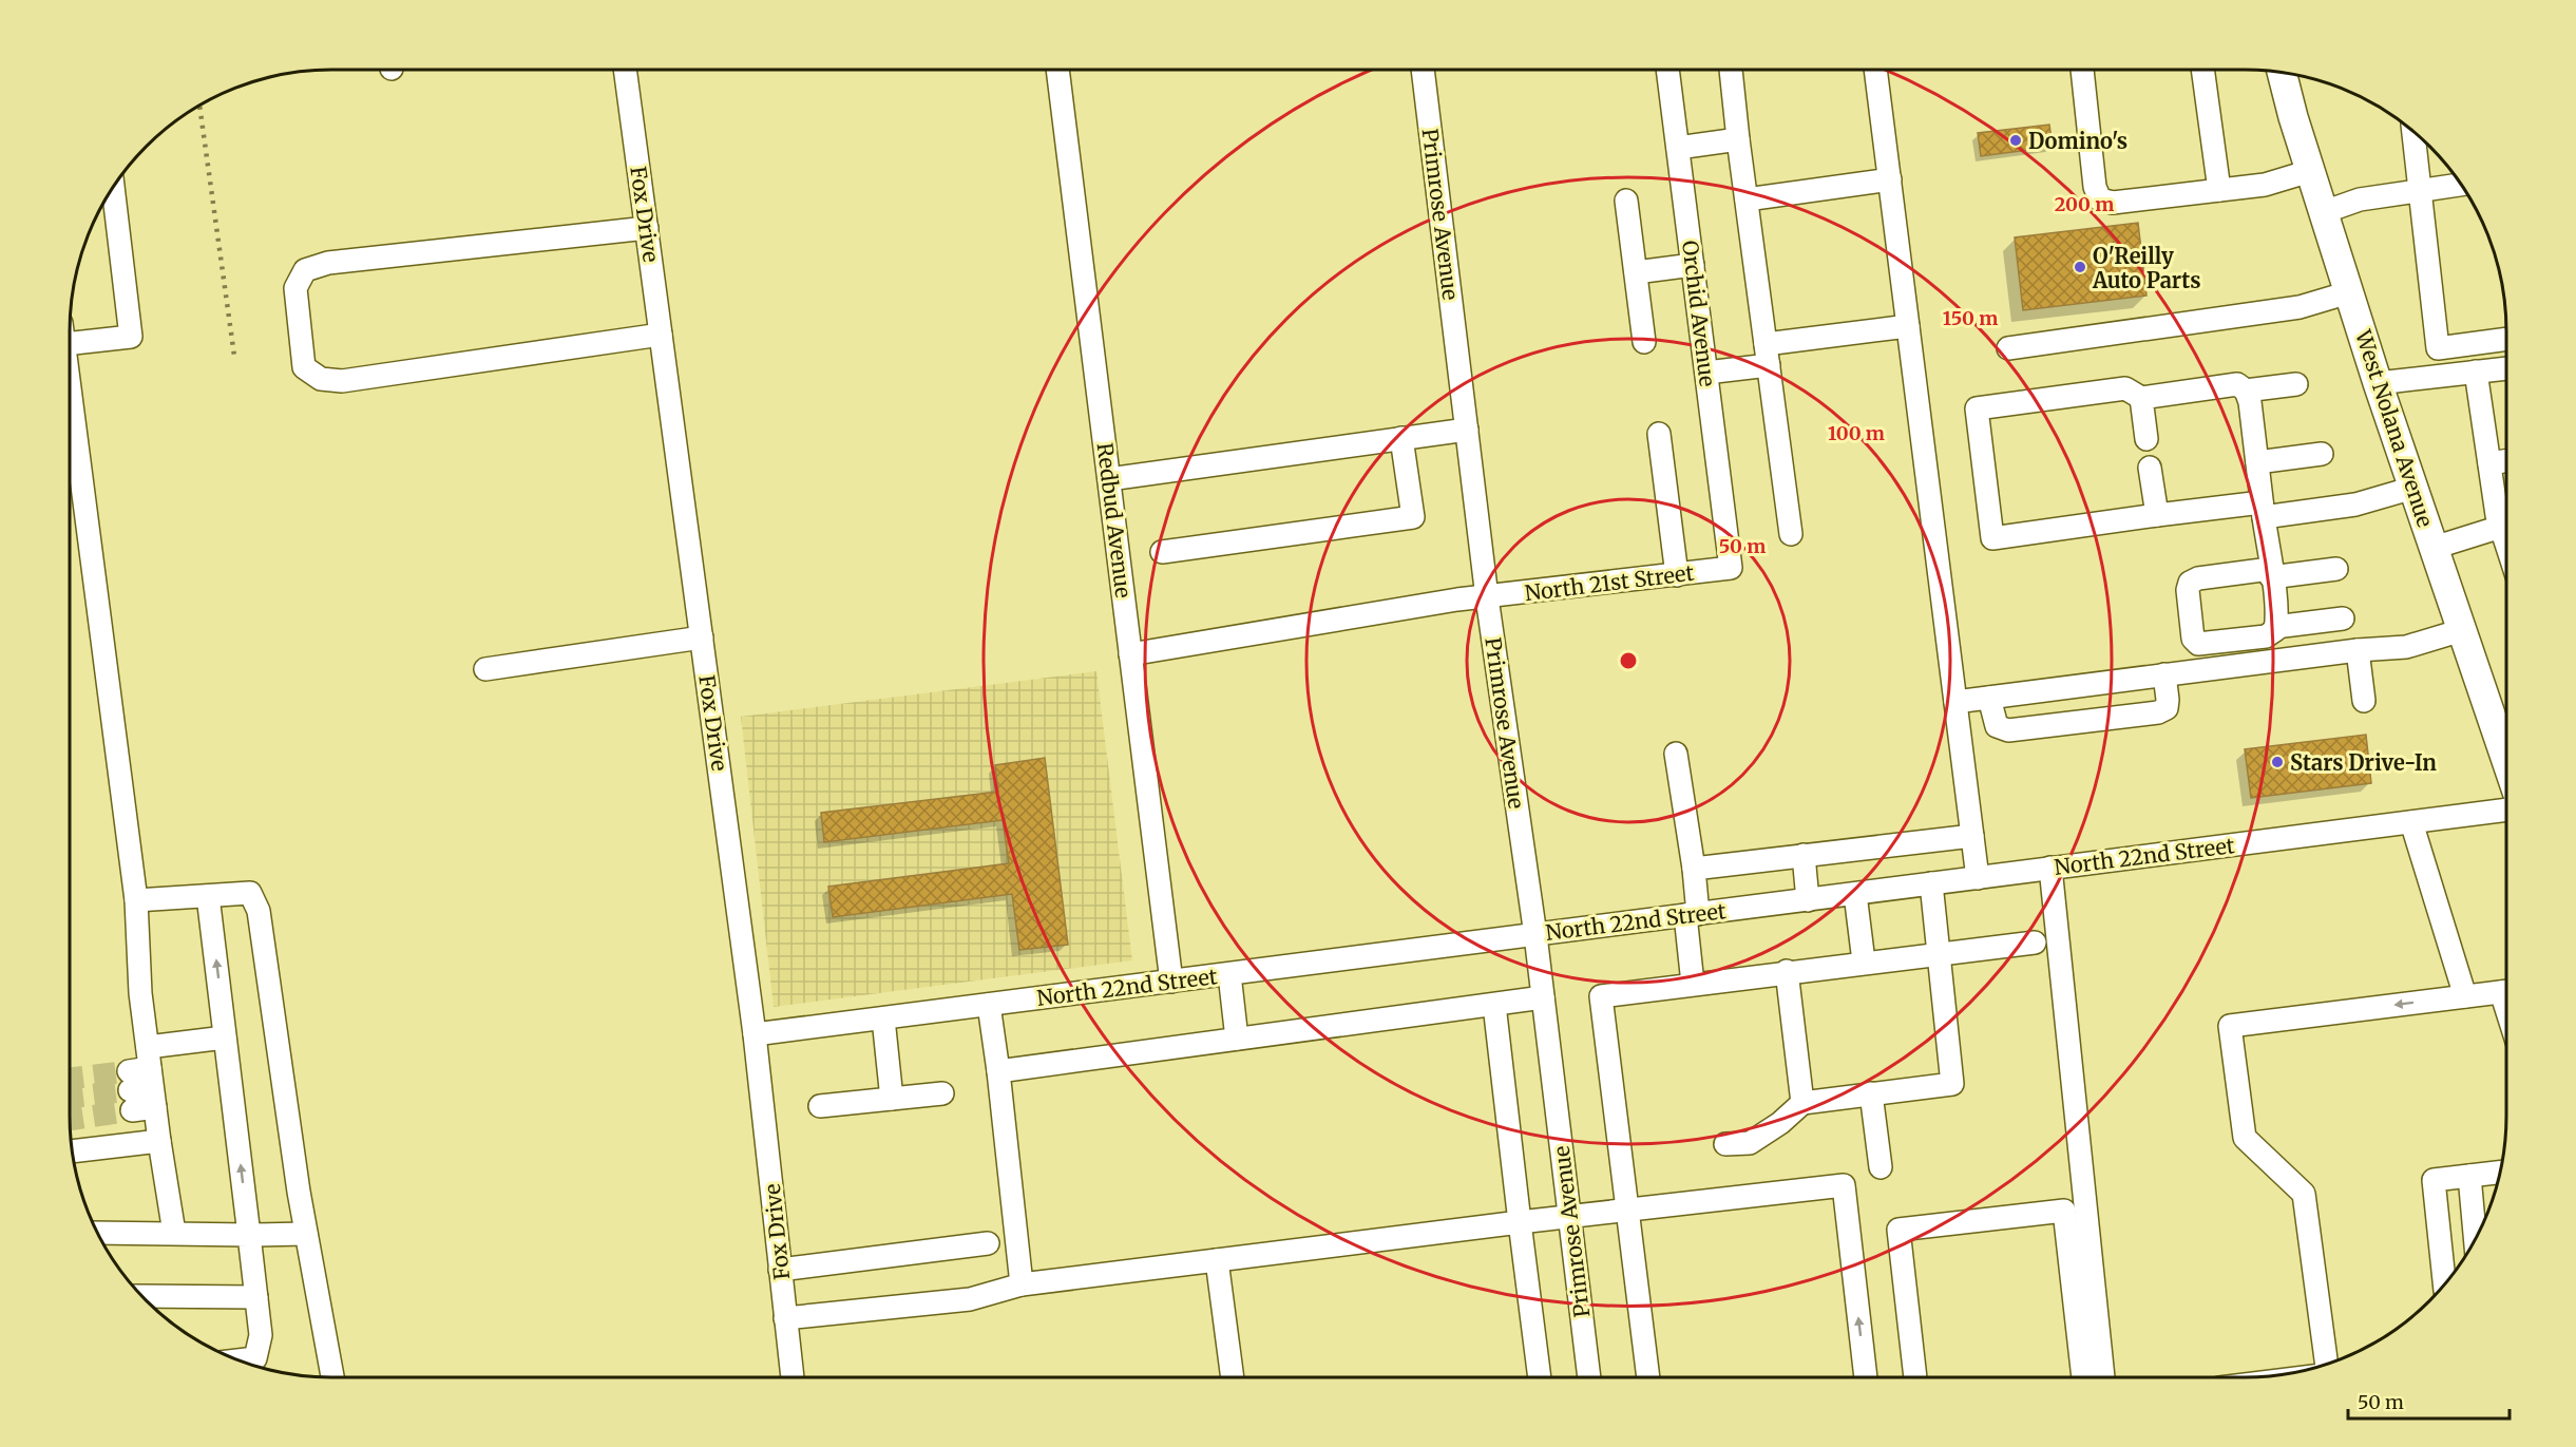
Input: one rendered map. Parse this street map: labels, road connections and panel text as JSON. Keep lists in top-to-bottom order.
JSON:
{
  "streets": {
    "main road": ["West Nolana Avenue"],
    "street": [
      "Fox Drive",
      "Primrose Avenue",
      "Orchid Avenue",
      "Redbud Avenue",
      "North 21st Street",
      "North 22nd Street"
    ]
  },
  "crossings": [
    ["Fox Drive", "North 22nd Street"],
    ["Primrose Avenue", "North 21st Street"],
    ["Primrose Avenue", "North 22nd Street"],
    ["Orchid Avenue", "North 21st Street"],
    ["Redbud Avenue", "North 21st Street"],
    ["Redbud Avenue", "North 22nd Street"]
  ],
  "places": ["Domino's", "O'Reilly Auto Parts", "Stars Drive-In"],
  "scale_bar": "50 m",
  "rings": [
    "200 m",
    "150 m",
    "100 m",
    "50 m"
  ]
}
